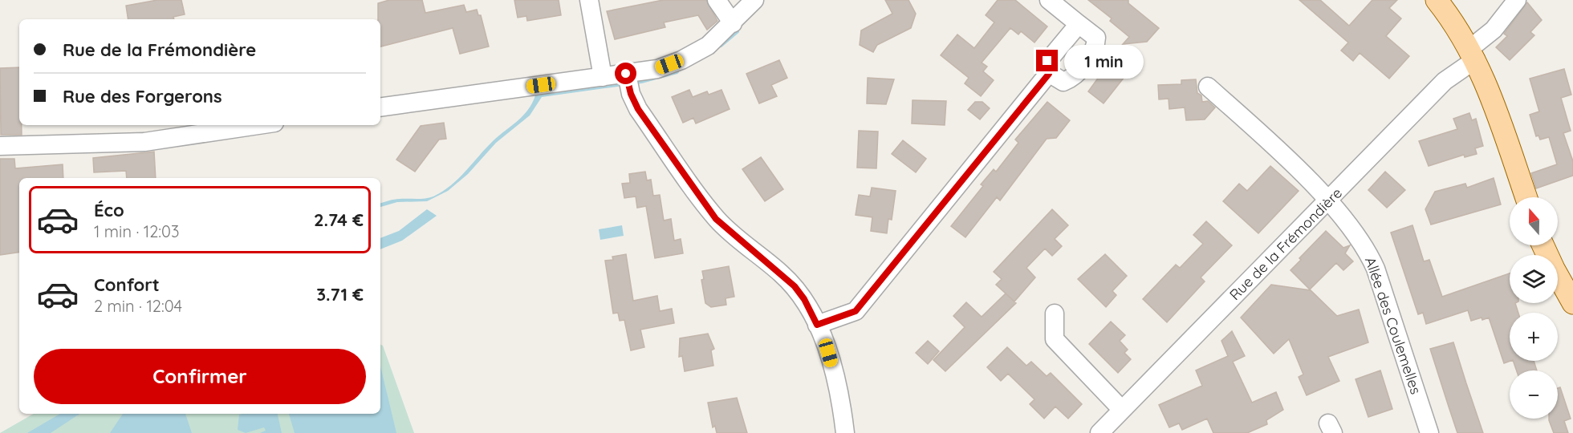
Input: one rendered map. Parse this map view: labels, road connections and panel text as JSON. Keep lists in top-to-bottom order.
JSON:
{
  "streets": {
    "street": ["Rue de la Frémondière", "Allée des Coulemelles"]
  },
  "crossings": [
    ["Rue de la Frémondière", "Allée des Coulemelles"]
  ],
  "north": "top",
  "page": {
    "banner": ["Rue de la Frémondière", "Rue des Forgerons"],
    "bubble": "1 min",
    "list": [
      {
        "name": "Éco",
        "note": "1 min · 12:03",
        "value": "2.74 €"
      },
      {
        "name": "Confort",
        "note": "2 min · 12:04",
        "value": "3.71 €"
      }
    ],
    "map_buttons": ["+", "−"],
    "buttons": "Confirmer"
  }
}
